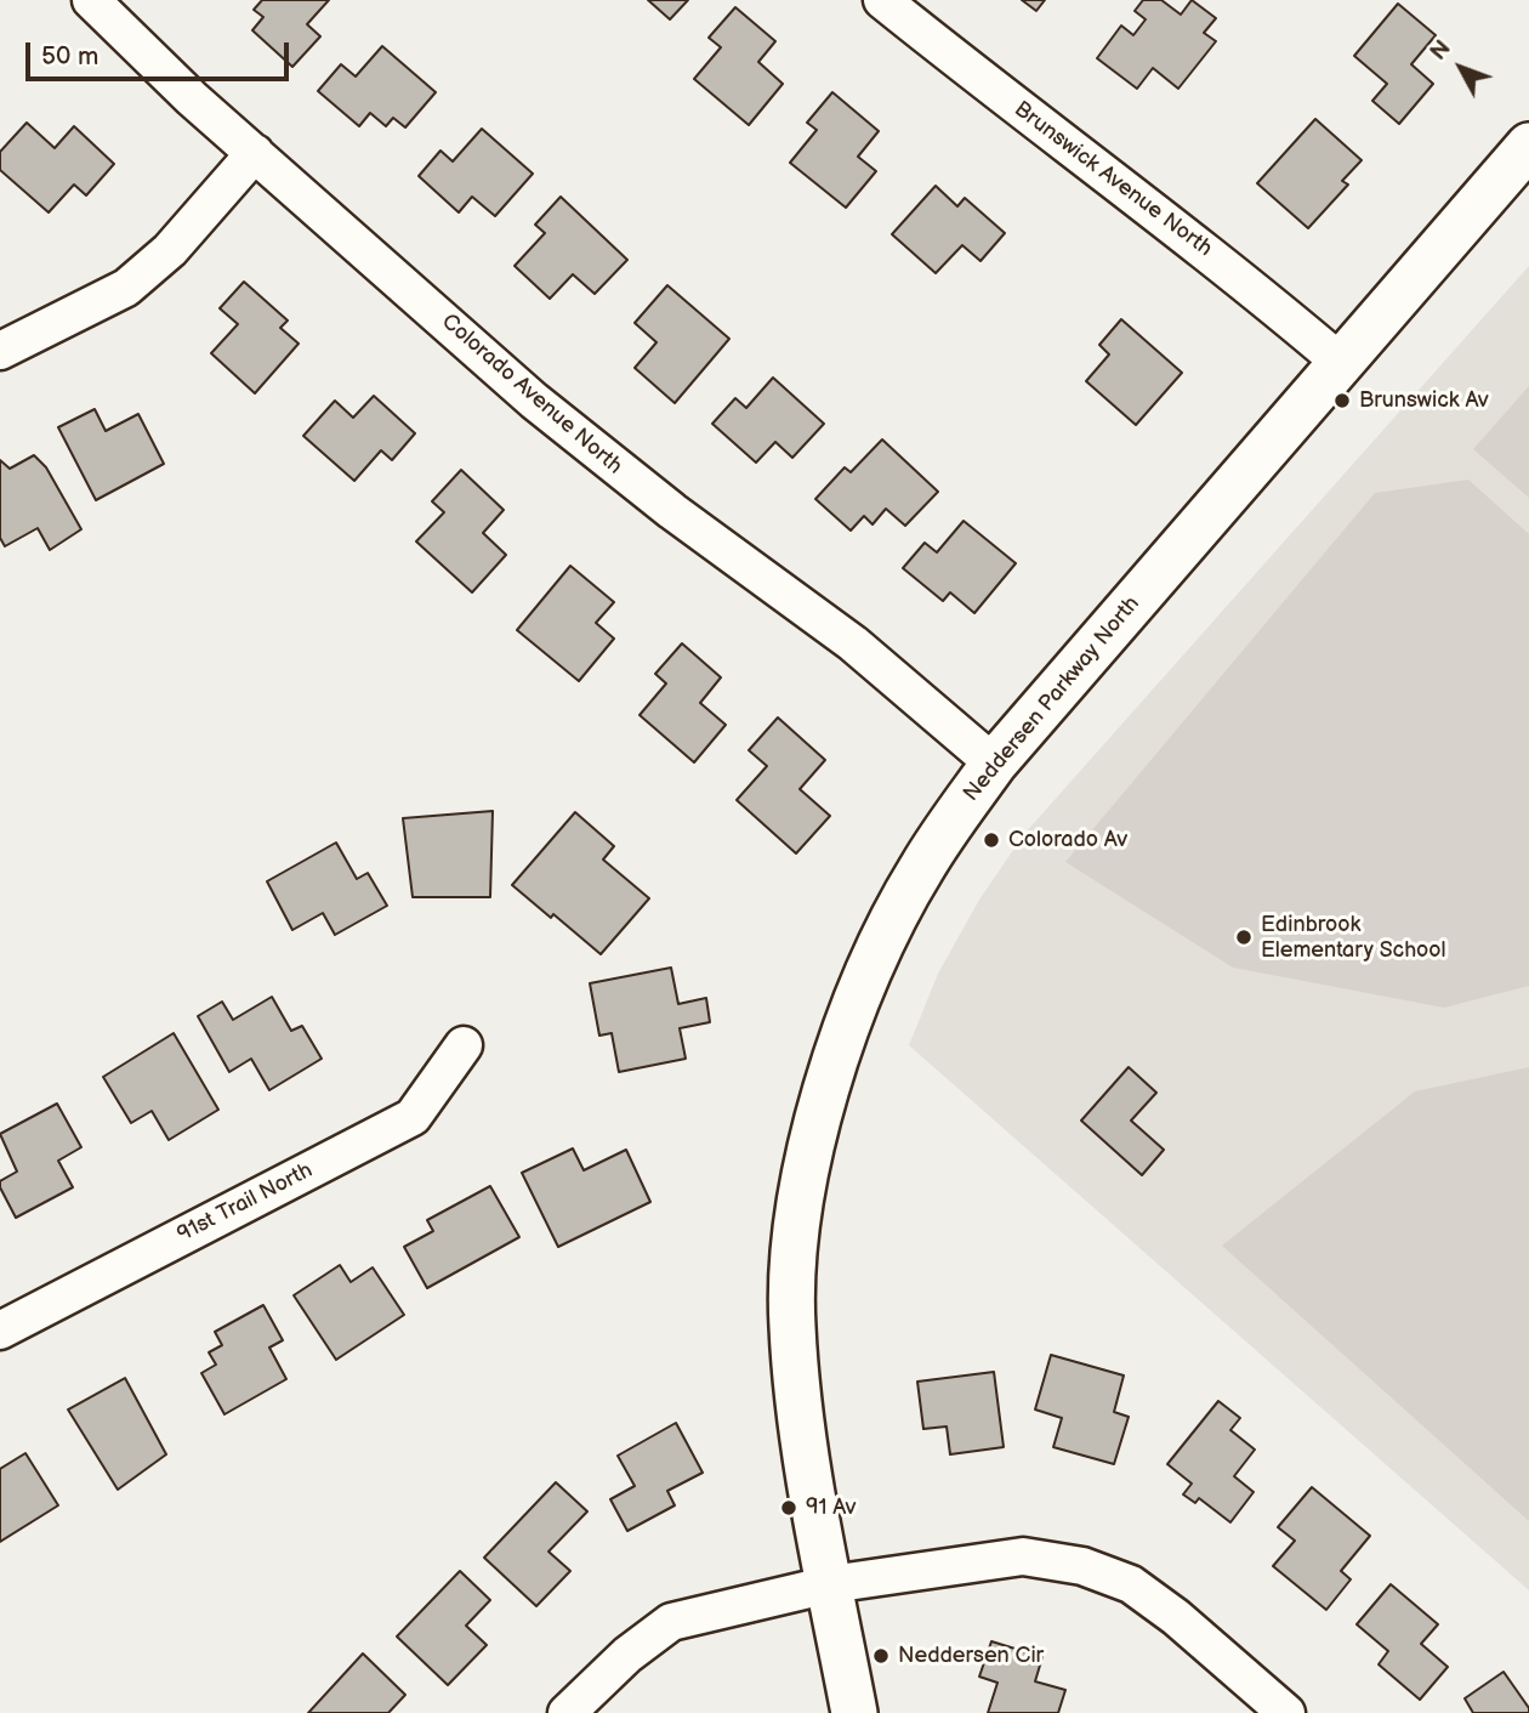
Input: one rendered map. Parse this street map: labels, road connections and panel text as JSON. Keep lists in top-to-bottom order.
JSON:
{
  "streets": {
    "street": [
      "Brunswick Avenue North",
      "Colorado Avenue North",
      "Neddersen Parkway North",
      "91st Trail North"
    ]
  },
  "crossings": [
    ["Brunswick Avenue North", "Neddersen Parkway North"],
    ["Colorado Avenue North", "Neddersen Parkway North"]
  ],
  "places": [
    "Brunswick Av",
    "Colorado Av",
    "Edinbrook Elementary School",
    "91 Av",
    "Neddersen Cir"
  ],
  "scale_bar": "50 m",
  "north": "top left"
}
